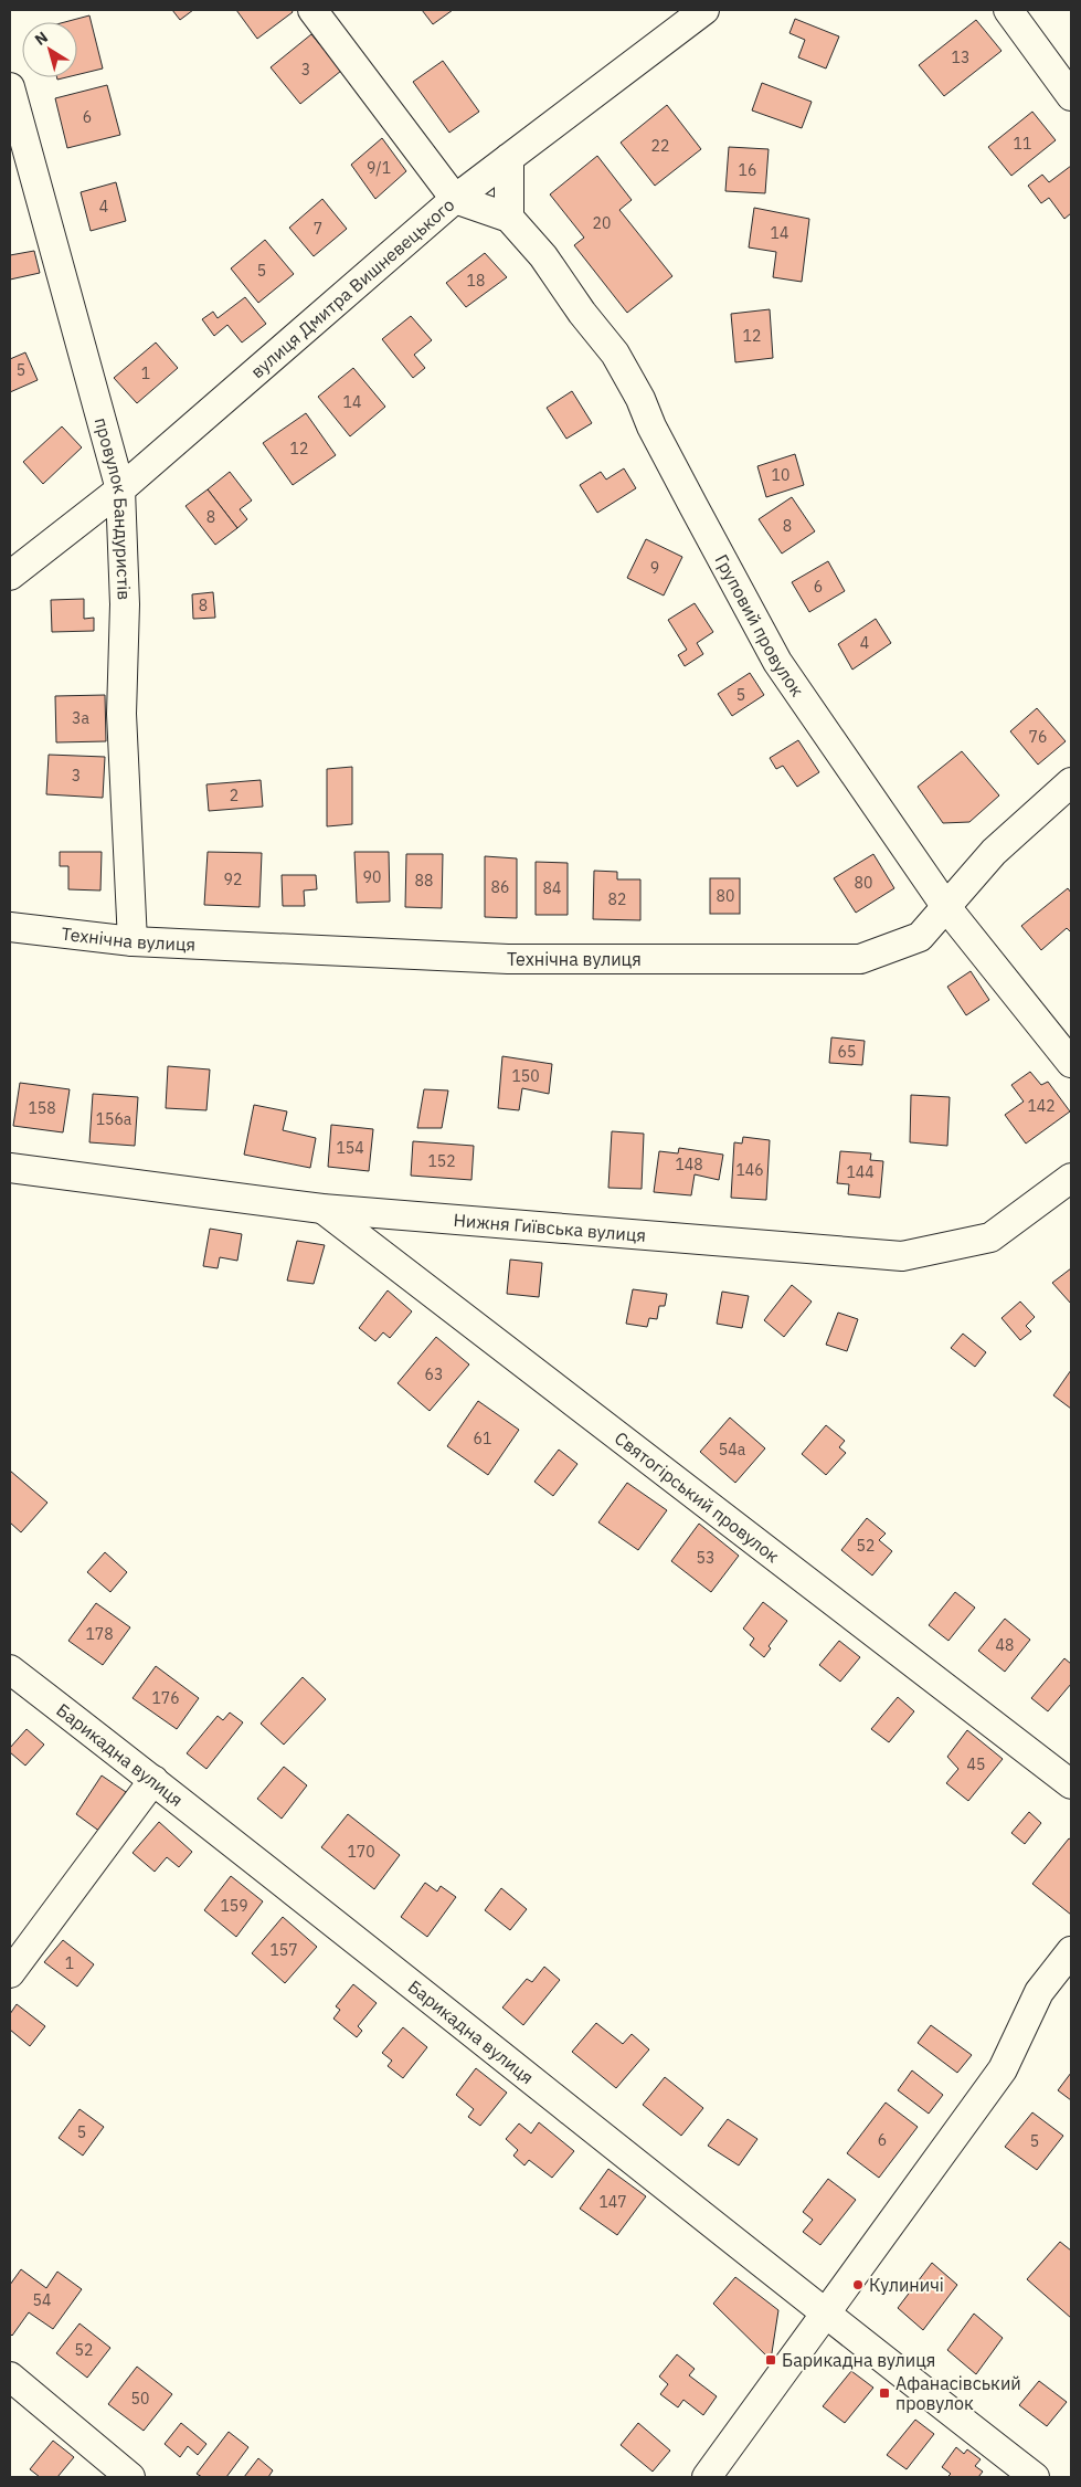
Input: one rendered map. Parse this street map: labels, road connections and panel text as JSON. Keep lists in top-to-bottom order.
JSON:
{
  "streets": {
    "street": [
      "вулиця Дмитра Вишневецького",
      "провулок Бандуристів",
      "Груповий провулок",
      "Технічна вулиця",
      "Нижня Гиївська вулиця",
      "Святогірський провулок",
      "Барикадна вулиця"
    ]
  },
  "crossings": [
    ["вулиця Дмитра Вишневецького", "провулок Бандуристів"],
    ["провулок Бандуристів", "Технічна вулиця"],
    ["Груповий провулок", "Технічна вулиця"],
    ["Нижня Гиївська вулиця", "Святогірський провулок"]
  ],
  "places": {
    "other": ["Кулиничі"],
    "transit": ["Барикадна вулиця", "Афанасівський провулок"]
  },
  "house_numbers": [
    "13",
    "3",
    "6",
    "11",
    "22",
    "9/1",
    "16",
    "4",
    "20",
    "7",
    "14",
    "5",
    "18",
    "12",
    "5",
    "1",
    "14",
    "12",
    "10",
    "8",
    "8",
    "9",
    "6",
    "8",
    "4",
    "5",
    "3а",
    "76",
    "3",
    "2",
    "90",
    "92",
    "88",
    "80",
    "86",
    "84",
    "80",
    "82",
    "65",
    "150",
    "142",
    "158",
    "156а",
    "154",
    "152",
    "148",
    "146",
    "144",
    "63",
    "61",
    "54а",
    "52",
    "53",
    "178",
    "48",
    "176",
    "45",
    "170",
    "159",
    "157",
    "1",
    "5",
    "6",
    "5",
    "147",
    "54",
    "52",
    "50"
  ],
  "north": "top left"
}
